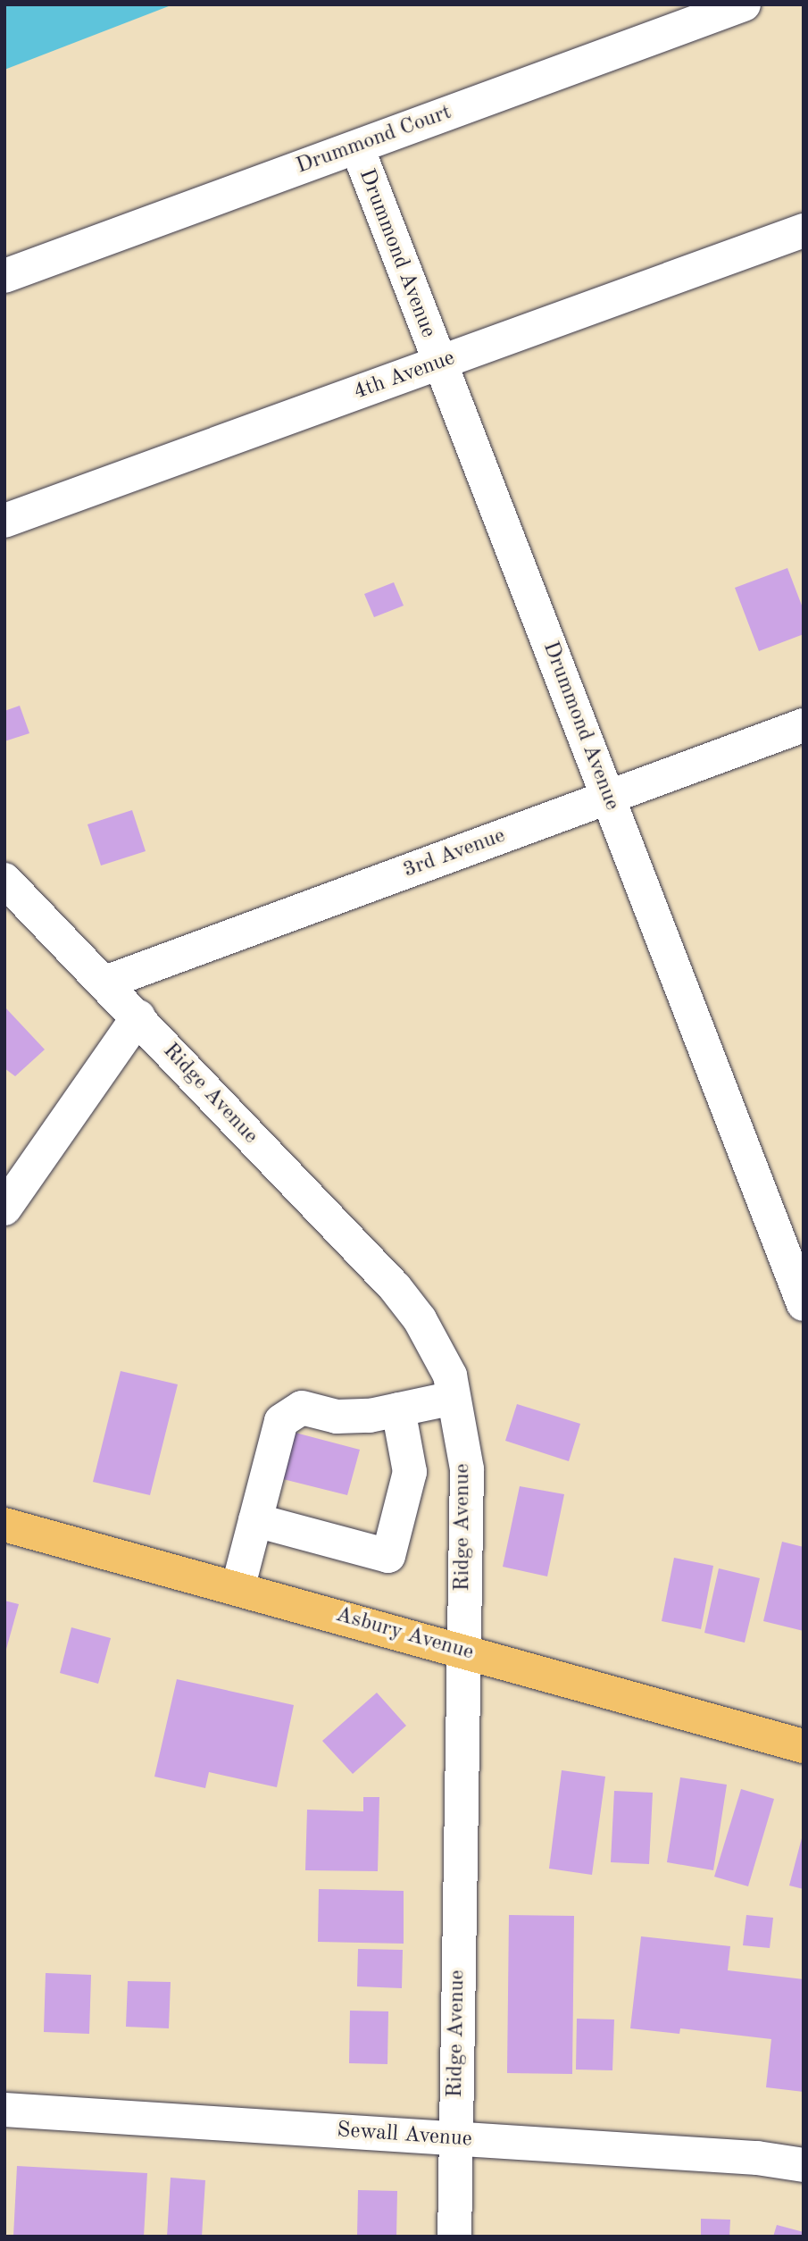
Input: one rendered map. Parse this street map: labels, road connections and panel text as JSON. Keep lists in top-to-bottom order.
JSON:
{
  "streets": {
    "main road": ["Asbury Avenue"],
    "street": [
      "Drummond Court",
      "Drummond Avenue",
      "4th Avenue",
      "3rd Avenue",
      "Ridge Avenue",
      "Sewall Avenue"
    ]
  },
  "crossings": [
    ["Drummond Court", "Drummond Avenue"],
    ["Drummond Avenue", "4th Avenue"],
    ["Drummond Avenue", "3rd Avenue"],
    ["3rd Avenue", "Ridge Avenue"],
    ["Ridge Avenue", "Asbury Avenue"],
    ["Ridge Avenue", "Sewall Avenue"]
  ]
}
